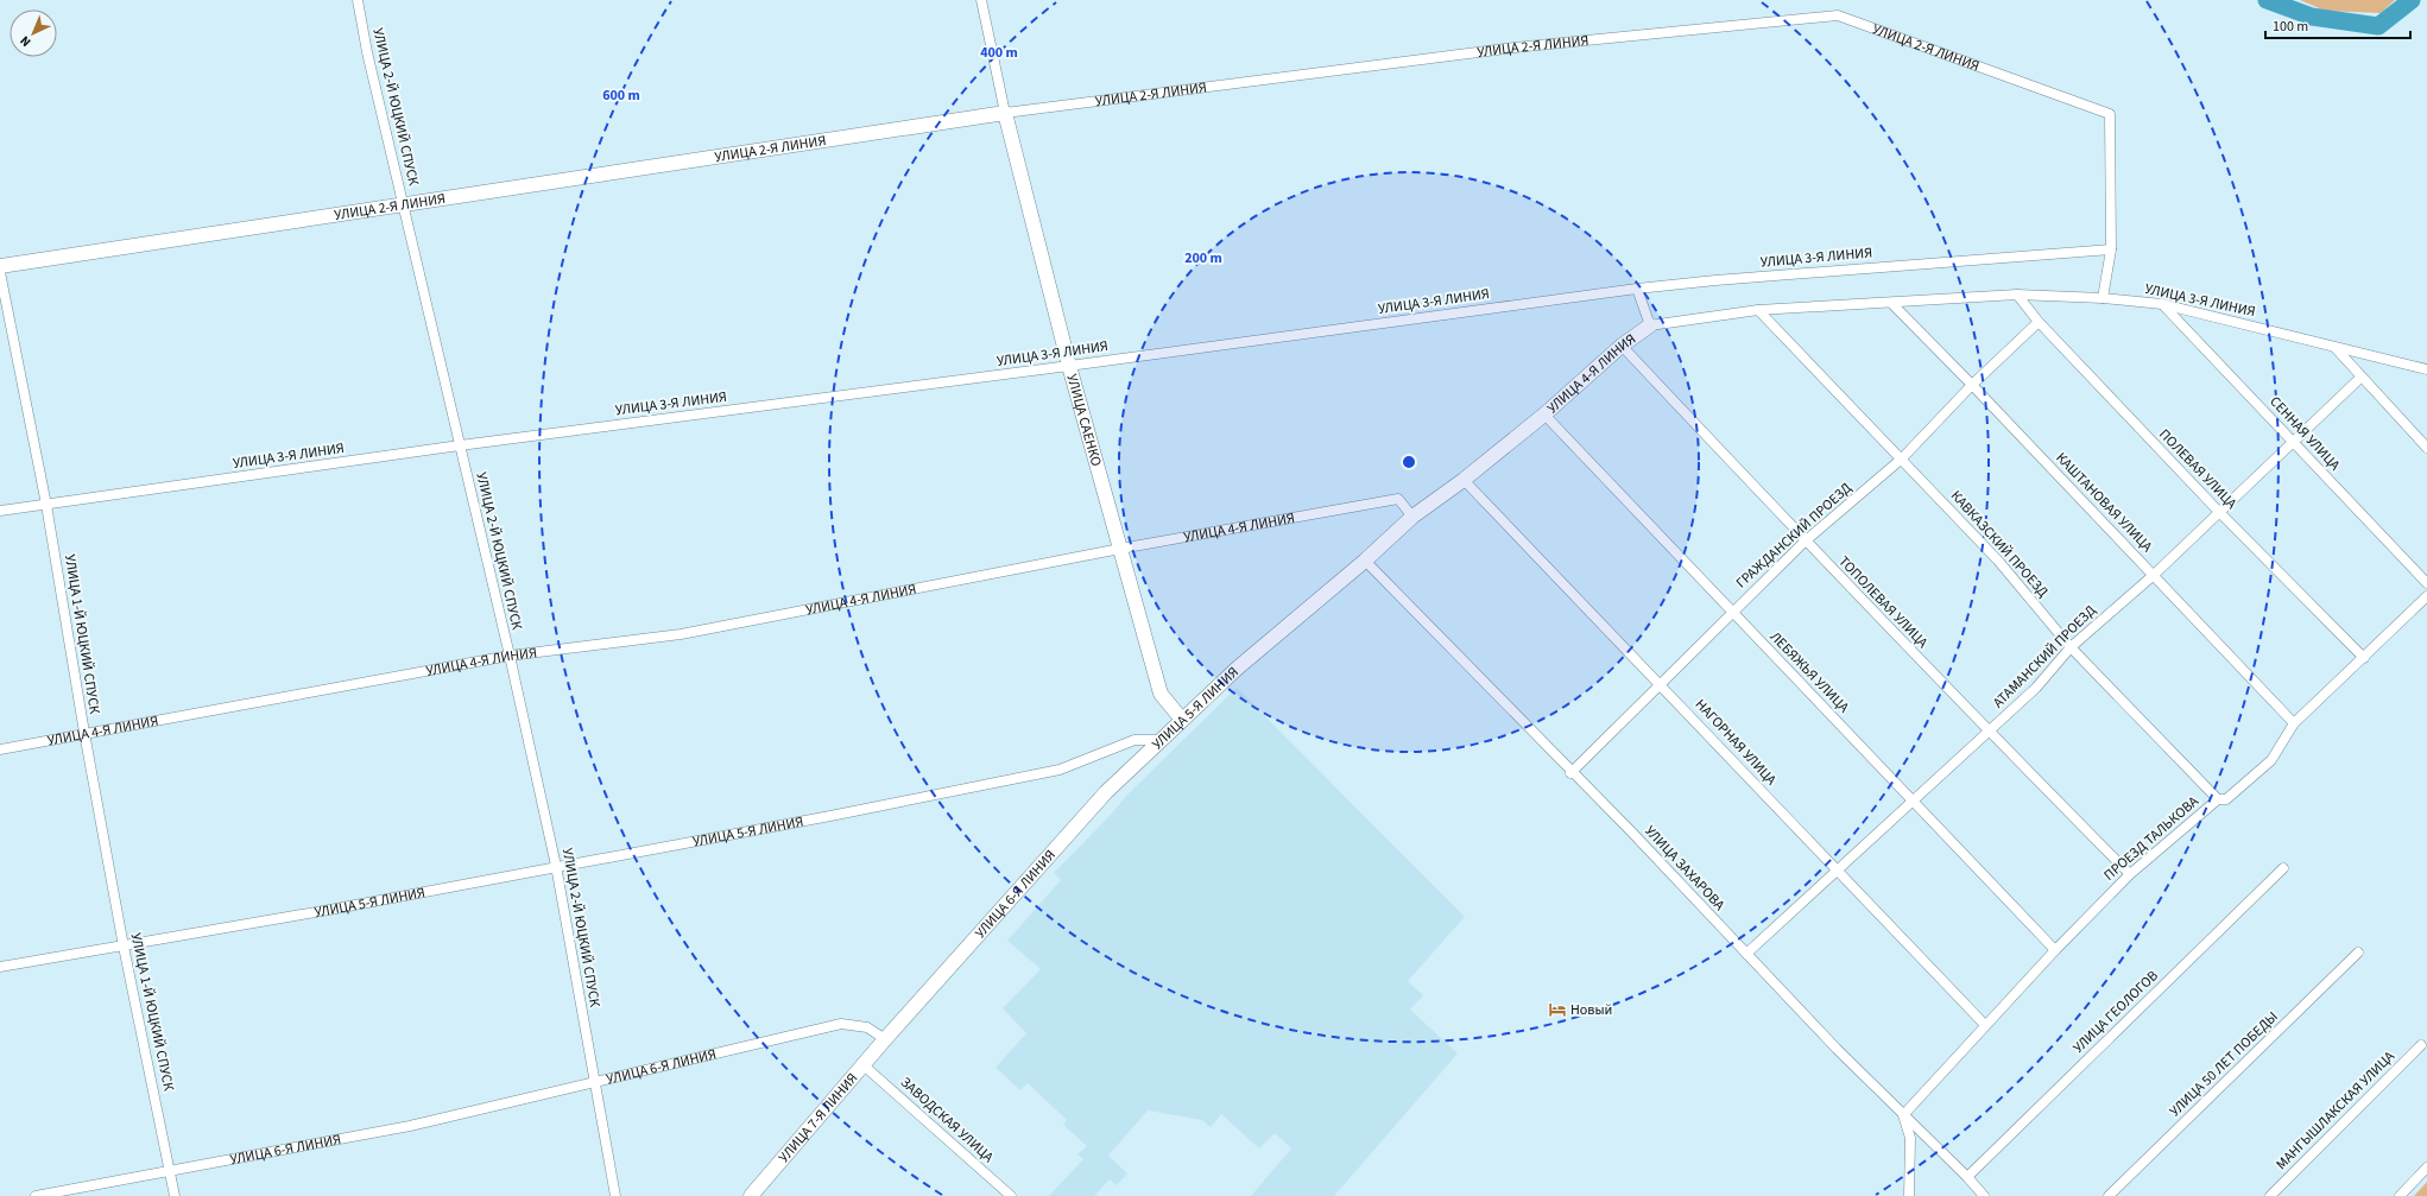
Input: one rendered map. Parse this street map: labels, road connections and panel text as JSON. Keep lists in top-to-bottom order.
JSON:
{
  "streets": {
    "street": [
      "УЛИЦА 2-Я ЛИНИЯ",
      "УЛИЦА 2-Й ЮЦКИЙ СПУСК",
      "УЛИЦА 3-Я ЛИНИЯ",
      "УЛИЦА 4-Я ЛИНИЯ",
      "УЛИЦА САЕНКО",
      "СЕННАЯ УЛИЦА",
      "ПОЛЕВАЯ УЛИЦА",
      "КАШТАНОВАЯ УЛИЦА",
      "ГРАЖДАНСКИЙ ПРОЕЗД",
      "КАВКАЗСКИЙ ПРОЕЗД",
      "ТОПОЛЕВАЯ УЛИЦА",
      "УЛИЦА 1-Й ЮЦКИЙ СПУСК",
      "АТАМАНСКИЙ ПРОЕЗД",
      "ЛЕБЯЖЬЯ УЛИЦА",
      "УЛИЦА 5-Я ЛИНИЯ",
      "НАГОРНАЯ УЛИЦА",
      "ПРОЕЗД ТАЛЬКОВА",
      "УЛИЦА ЗАХАРОВА",
      "УЛИЦА 6-Я ЛИНИЯ",
      "УЛИЦА ГЕОЛОГОВ",
      "УЛИЦА 50 ЛЕТ ПОБЕДЫ",
      "МАНГЫШЛАКСКАЯ УЛИЦА",
      "УЛИЦА 7-Я ЛИНИЯ",
      "ЗАВОДСКАЯ УЛИЦА"
    ]
  },
  "crossings": [
    ["УЛИЦА 2-Я ЛИНИЯ", "УЛИЦА 2-Й ЮЦКИЙ СПУСК"],
    ["УЛИЦА 2-Я ЛИНИЯ", "УЛИЦА 3-Я ЛИНИЯ"],
    ["УЛИЦА 2-Я ЛИНИЯ", "УЛИЦА САЕНКО"],
    ["УЛИЦА 2-Й ЮЦКИЙ СПУСК", "УЛИЦА 3-Я ЛИНИЯ"],
    ["УЛИЦА 2-Й ЮЦКИЙ СПУСК", "УЛИЦА 4-Я ЛИНИЯ"],
    ["УЛИЦА 2-Й ЮЦКИЙ СПУСК", "УЛИЦА 5-Я ЛИНИЯ"],
    ["УЛИЦА 2-Й ЮЦКИЙ СПУСК", "УЛИЦА 6-Я ЛИНИЯ"],
    ["УЛИЦА 3-Я ЛИНИЯ", "УЛИЦА 4-Я ЛИНИЯ"],
    ["УЛИЦА 3-Я ЛИНИЯ", "УЛИЦА САЕНКО"],
    ["УЛИЦА 3-Я ЛИНИЯ", "СЕННАЯ УЛИЦА"],
    ["УЛИЦА 3-Я ЛИНИЯ", "ПОЛЕВАЯ УЛИЦА"],
    ["УЛИЦА 3-Я ЛИНИЯ", "КАШТАНОВАЯ УЛИЦА"],
    ["УЛИЦА 3-Я ЛИНИЯ", "КАВКАЗСКИЙ ПРОЕЗД"],
    ["УЛИЦА 3-Я ЛИНИЯ", "УЛИЦА 1-Й ЮЦКИЙ СПУСК"],
    ["УЛИЦА 4-Я ЛИНИЯ", "УЛИЦА САЕНКО"],
    ["УЛИЦА 4-Я ЛИНИЯ", "ТОПОЛЕВАЯ УЛИЦА"],
    ["УЛИЦА 4-Я ЛИНИЯ", "УЛИЦА 1-Й ЮЦКИЙ СПУСК"],
    ["УЛИЦА 4-Я ЛИНИЯ", "ЛЕБЯЖЬЯ УЛИЦА"],
    ["УЛИЦА 4-Я ЛИНИЯ", "УЛИЦА 5-Я ЛИНИЯ"],
    ["УЛИЦА 4-Я ЛИНИЯ", "НАГОРНАЯ УЛИЦА"],
    ["УЛИЦА САЕНКО", "УЛИЦА 5-Я ЛИНИЯ"],
    ["СЕННАЯ УЛИЦА", "АТАМАНСКИЙ ПРОЕЗД"],
    ["ПОЛЕВАЯ УЛИЦА", "ГРАЖДАНСКИЙ ПРОЕЗД"],
    ["ПОЛЕВАЯ УЛИЦА", "АТАМАНСКИЙ ПРОЕЗД"],
    ["ПОЛЕВАЯ УЛИЦА", "ПРОЕЗД ТАЛЬКОВА"],
    ["КАШТАНОВАЯ УЛИЦА", "ГРАЖДАНСКИЙ ПРОЕЗД"],
    ["КАШТАНОВАЯ УЛИЦА", "АТАМАНСКИЙ ПРОЕЗД"],
    ["КАШТАНОВАЯ УЛИЦА", "ПРОЕЗД ТАЛЬКОВА"],
    ["ГРАЖДАНСКИЙ ПРОЕЗД", "КАВКАЗСКИЙ ПРОЕЗД"],
    ["ГРАЖДАНСКИЙ ПРОЕЗД", "ТОПОЛЕВАЯ УЛИЦА"],
    ["ГРАЖДАНСКИЙ ПРОЕЗД", "ЛЕБЯЖЬЯ УЛИЦА"],
    ["ГРАЖДАНСКИЙ ПРОЕЗД", "НАГОРНАЯ УЛИЦА"],
    ["ГРАЖДАНСКИЙ ПРОЕЗД", "УЛИЦА ЗАХАРОВА"],
    ["КАВКАЗСКИЙ ПРОЕЗД", "АТАМАНСКИЙ ПРОЕЗД"],
    ["КАВКАЗСКИЙ ПРОЕЗД", "ПРОЕЗД ТАЛЬКОВА"],
    ["ТОПОЛЕВАЯ УЛИЦА", "АТАМАНСКИЙ ПРОЕЗД"],
    ["ТОПОЛЕВАЯ УЛИЦА", "ПРОЕЗД ТАЛЬКОВА"],
    ["УЛИЦА 1-Й ЮЦКИЙ СПУСК", "УЛИЦА 5-Я ЛИНИЯ"],
    ["УЛИЦА 1-Й ЮЦКИЙ СПУСК", "УЛИЦА 6-Я ЛИНИЯ"],
    ["АТАМАНСКИЙ ПРОЕЗД", "ЛЕБЯЖЬЯ УЛИЦА"],
    ["АТАМАНСКИЙ ПРОЕЗД", "НАГОРНАЯ УЛИЦА"],
    ["АТАМАНСКИЙ ПРОЕЗД", "УЛИЦА ЗАХАРОВА"],
    ["ЛЕБЯЖЬЯ УЛИЦА", "ПРОЕЗД ТАЛЬКОВА"],
    ["УЛИЦА 5-Я ЛИНИЯ", "УЛИЦА ЗАХАРОВА"],
    ["УЛИЦА 5-Я ЛИНИЯ", "УЛИЦА 6-Я ЛИНИЯ"],
    ["НАГОРНАЯ УЛИЦА", "ПРОЕЗД ТАЛЬКОВА"],
    ["ПРОЕЗД ТАЛЬКОВА", "УЛИЦА ЗАХАРОВА"],
    ["УЛИЦА ЗАХАРОВА", "УЛИЦА ГЕОЛОГОВ"],
    ["УЛИЦА 6-Я ЛИНИЯ", "УЛИЦА 7-Я ЛИНИЯ"],
    ["УЛИЦА 7-Я ЛИНИЯ", "ЗАВОДСКАЯ УЛИЦА"]
  ],
  "places": {
    "hotel": ["Новый"]
  },
  "scale_bar": "100 m",
  "north": "bottom left",
  "rings": ["400 m", "600 m", "200 m"]
}
